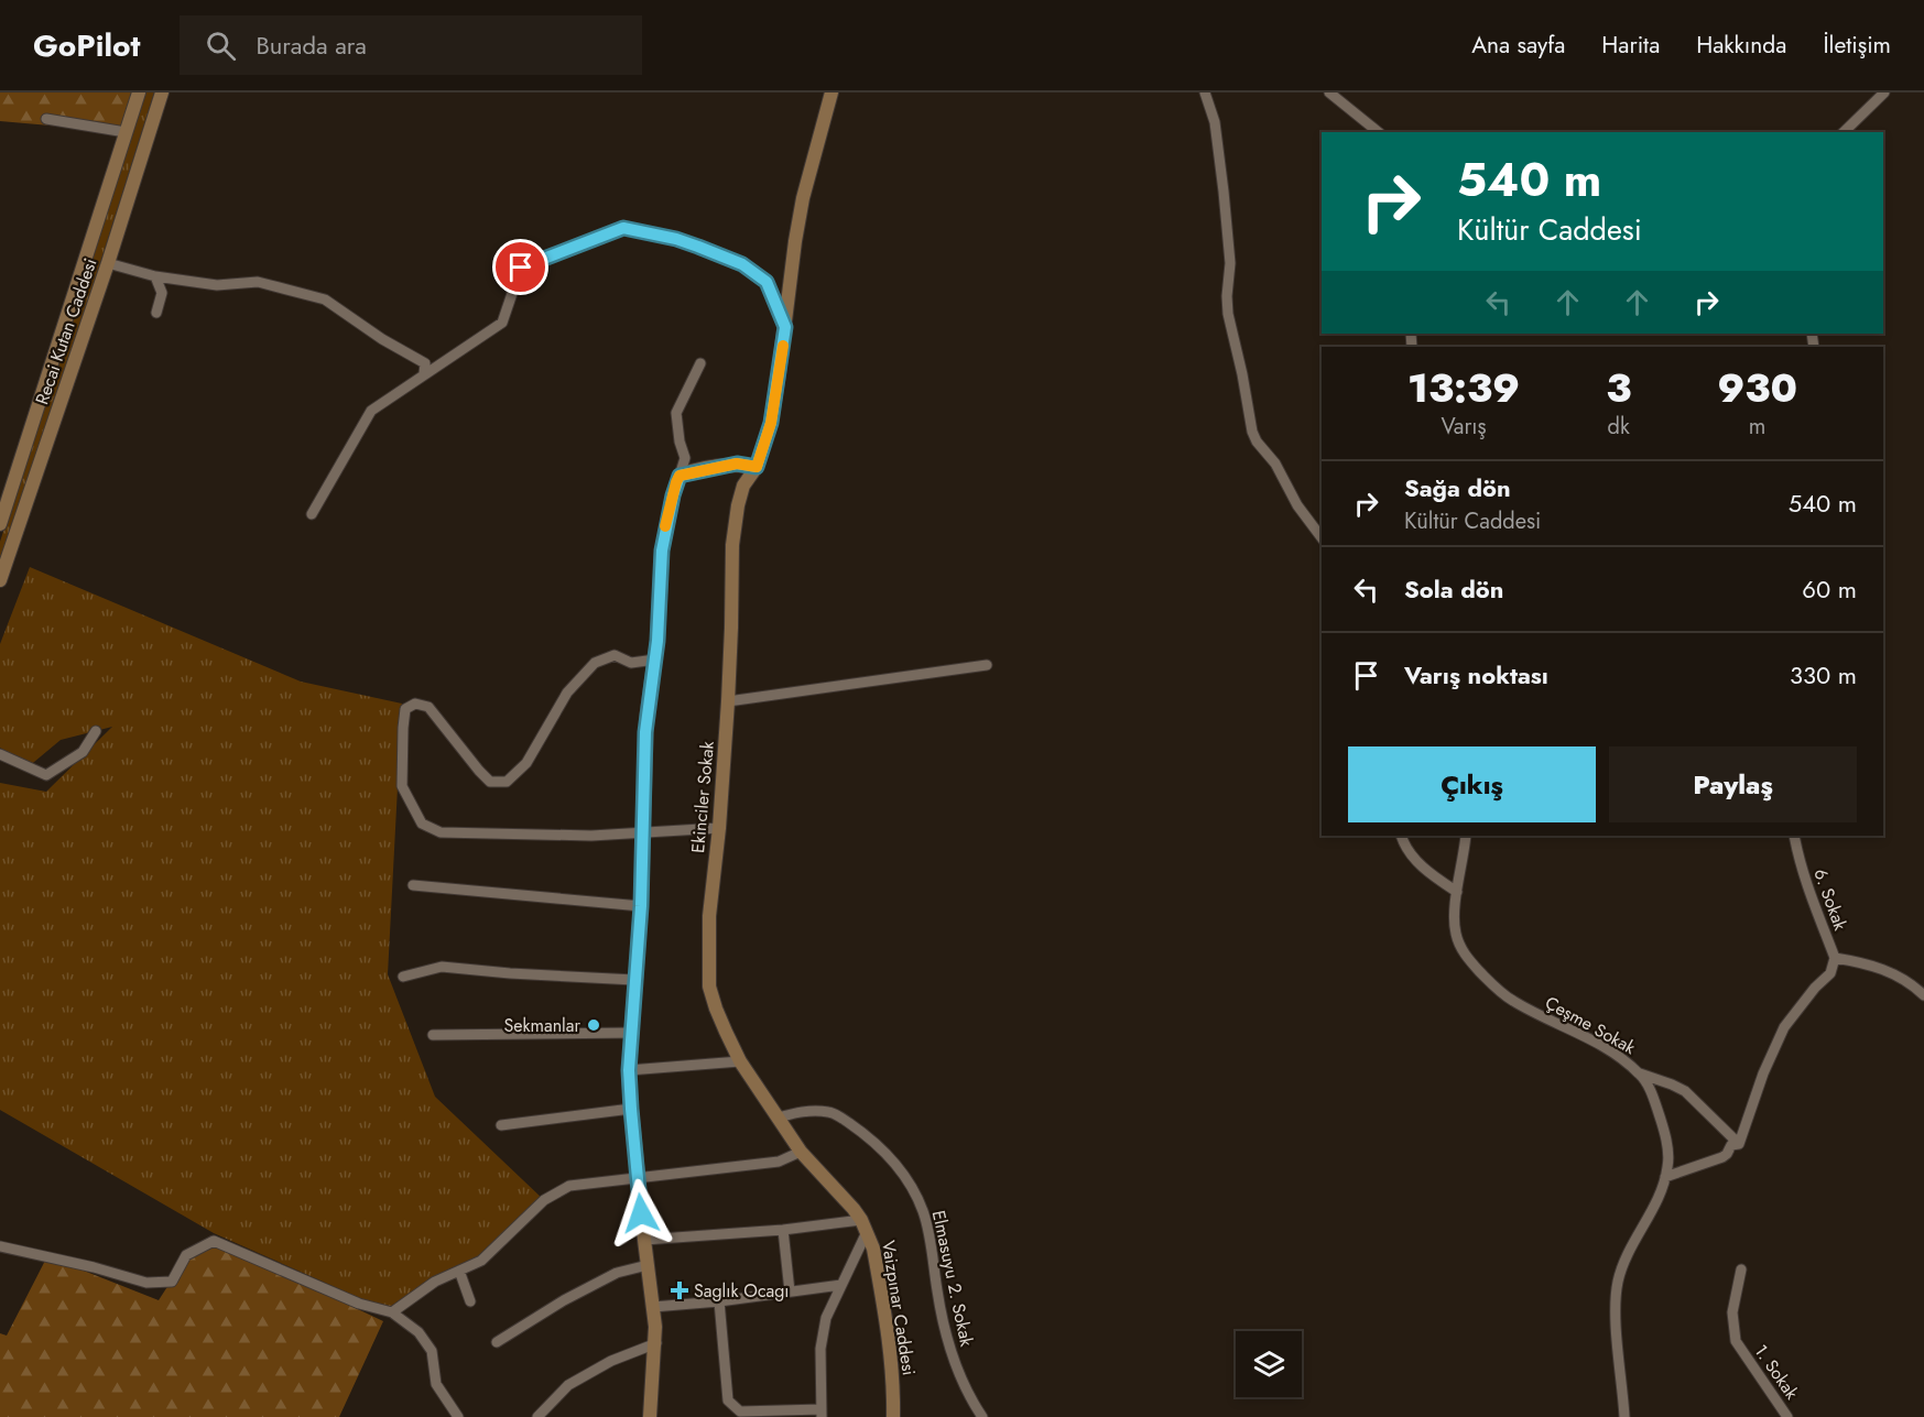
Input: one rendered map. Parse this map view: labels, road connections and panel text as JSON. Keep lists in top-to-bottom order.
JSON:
{
  "streets": {
    "street": [
      "Recai Kutan Caddesi",
      "Ekinciler Sokak",
      "6. Sokak",
      "Çeşme Sokak",
      "Elmasuyu 2. Sokak",
      "Vaizpınar Caddesi",
      "1. Sokak"
    ]
  },
  "crossings": [
    ["Ekinciler Sokak", "Elmasuyu 2. Sokak"],
    ["Ekinciler Sokak", "Vaizpınar Caddesi"],
    ["Elmasuyu 2. Sokak", "Vaizpınar Caddesi"]
  ],
  "places": {
    "other": ["Sekmanlar"],
    "health": ["Saglık Ocagı"]
  },
  "page": {
    "header": "GoPilot",
    "search": "Burada ara",
    "nav": [
      "Ana sayfa",
      "Harita",
      "Hakkında",
      "İletişim"
    ],
    "turn": ["540 m", "Kültür Caddesi"],
    "eta": [
      "13:39",
      "Varış",
      "3",
      "dk",
      "930",
      "m"
    ],
    "list": [
      {
        "name": "Sağa dön",
        "note": "Kültür Caddesi",
        "value": "540 m"
      },
      {
        "name": "Sola dön",
        "value": "60 m"
      },
      {
        "name": "Varış noktası",
        "value": "330 m"
      }
    ],
    "buttons": ["Çıkış", "Paylaş"]
  }
}
